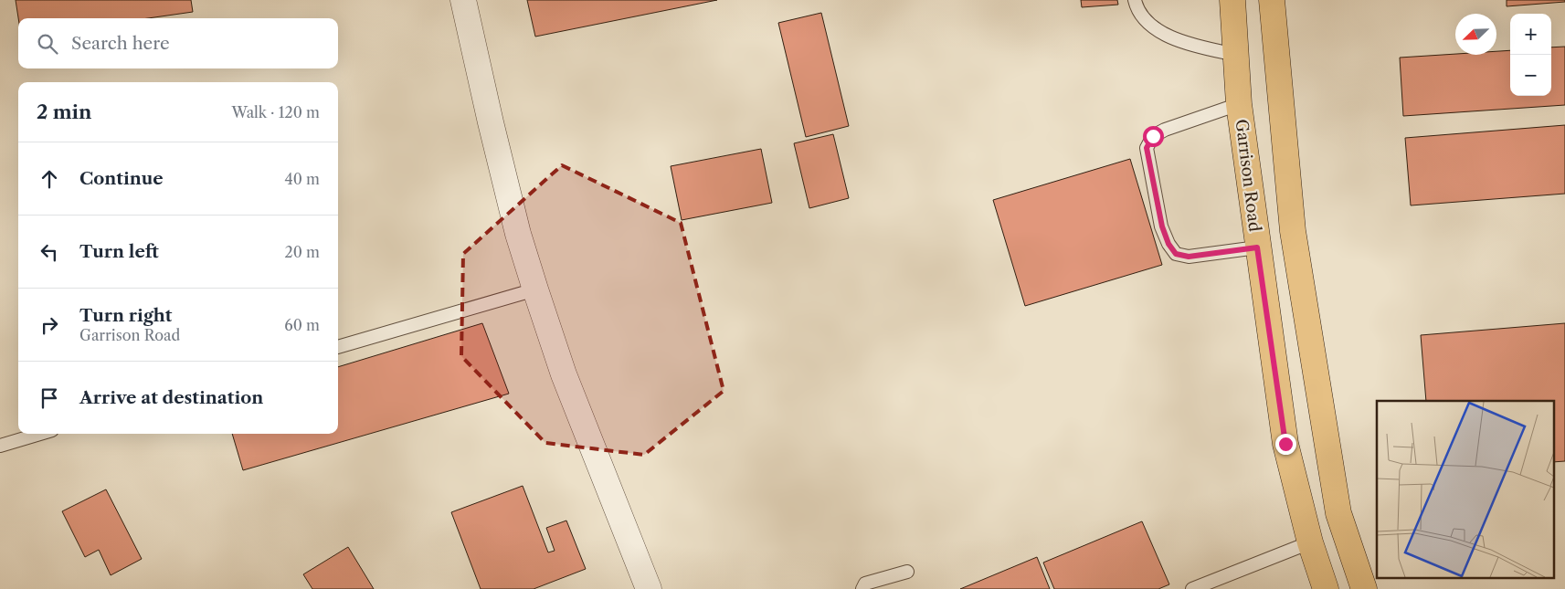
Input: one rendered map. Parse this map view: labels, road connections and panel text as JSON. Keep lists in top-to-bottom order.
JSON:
{
  "streets": {
    "main road": ["Garrison Road"]
  },
  "north": "bottom left",
  "page": {
    "map_buttons": ["+", "−"],
    "search": "Search here",
    "heading": ["2 min", "Walk · 120 m"],
    "list": [
      ["Continue", "40 m"],
      ["Turn left", "20 m"],
      ["Turn right", "Garrison Road", "60 m"],
      "Arrive at destination"
    ]
  }
}
